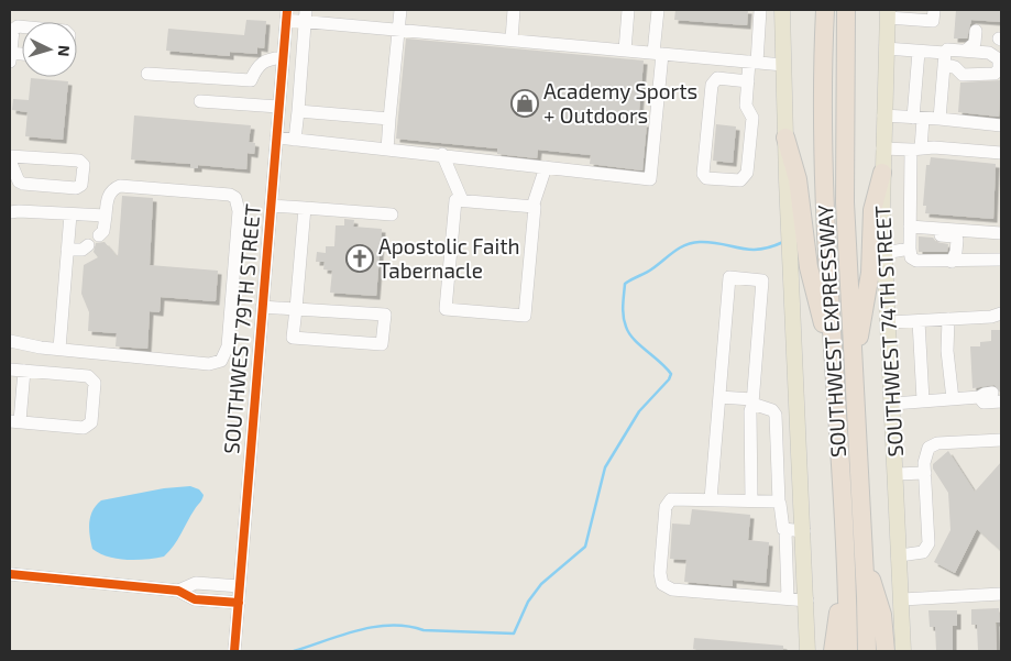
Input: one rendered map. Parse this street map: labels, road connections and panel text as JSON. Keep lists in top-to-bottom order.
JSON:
{
  "streets": {
    "highway": ["SOUTHWEST EXPRESSWAY"],
    "main road": ["SOUTHWEST 74TH STREET"],
    "street": ["SOUTHWEST 79TH STREET"]
  },
  "places": {
    "shop": ["Academy Sports + Outdoors"],
    "church": ["Apostolic Faith Tabernacle"]
  },
  "north": "right"
}
